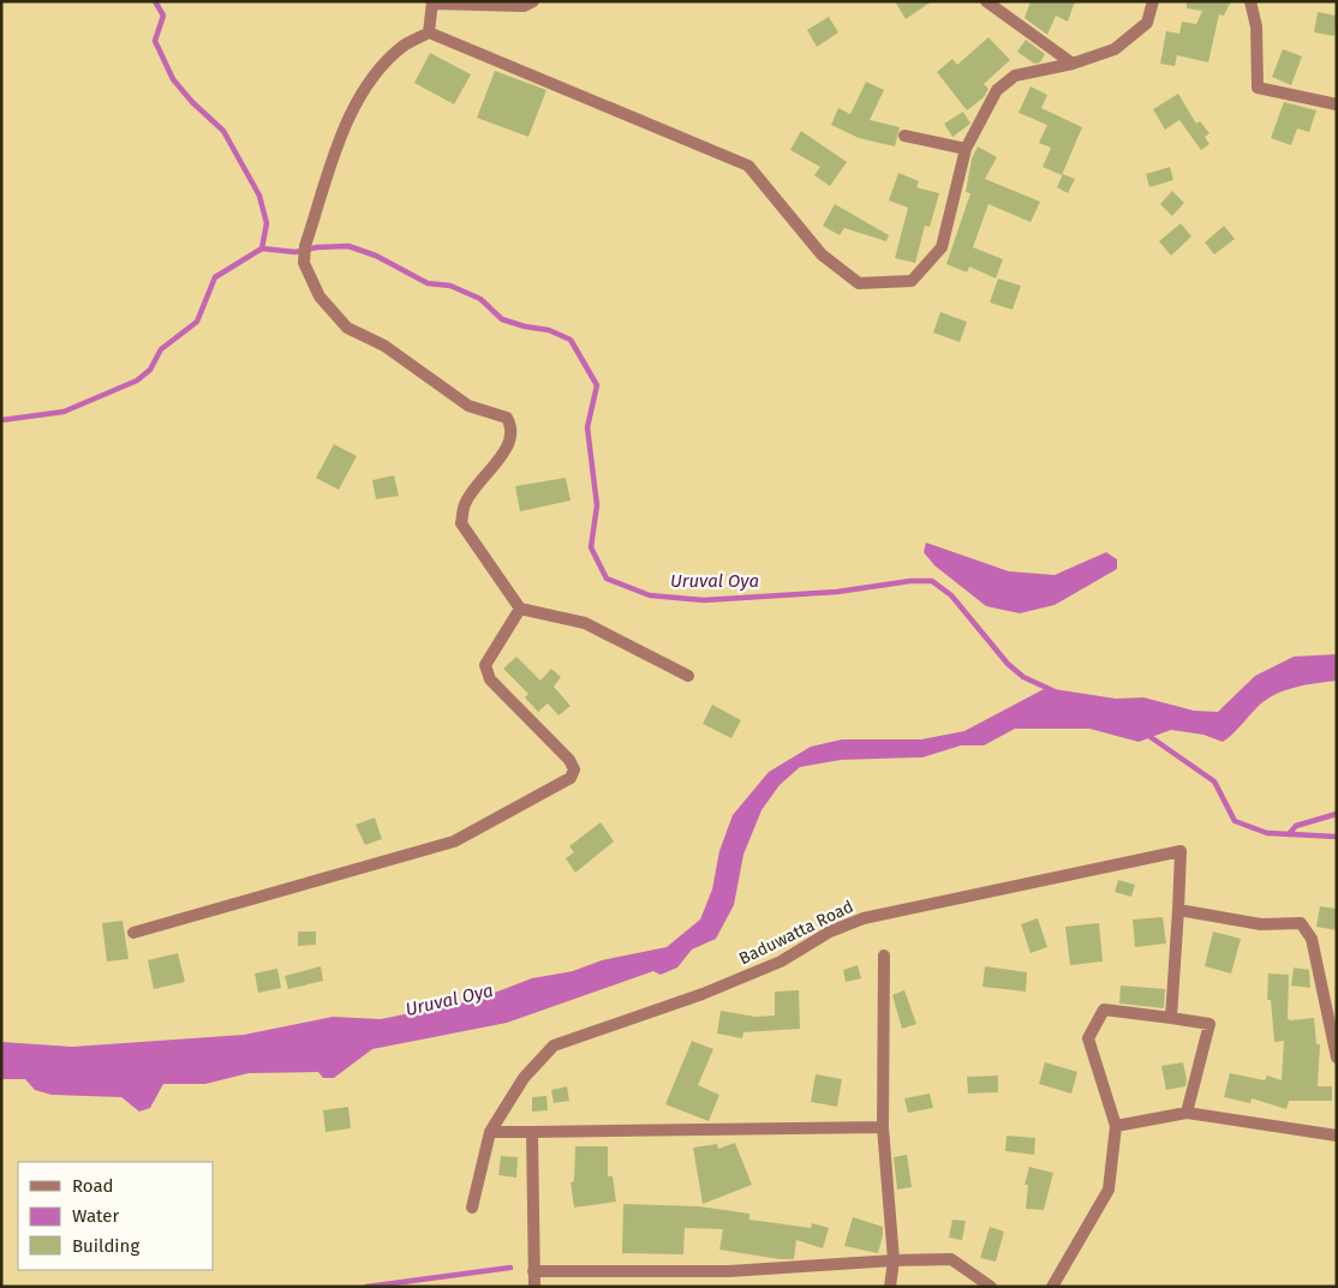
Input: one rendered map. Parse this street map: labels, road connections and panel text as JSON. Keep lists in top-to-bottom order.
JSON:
{
  "streets": {
    "street": ["Baduwatta Road"]
  },
  "water": ["Uruval Oya"],
  "legend": ["Road", "Water", "Building"]
}
